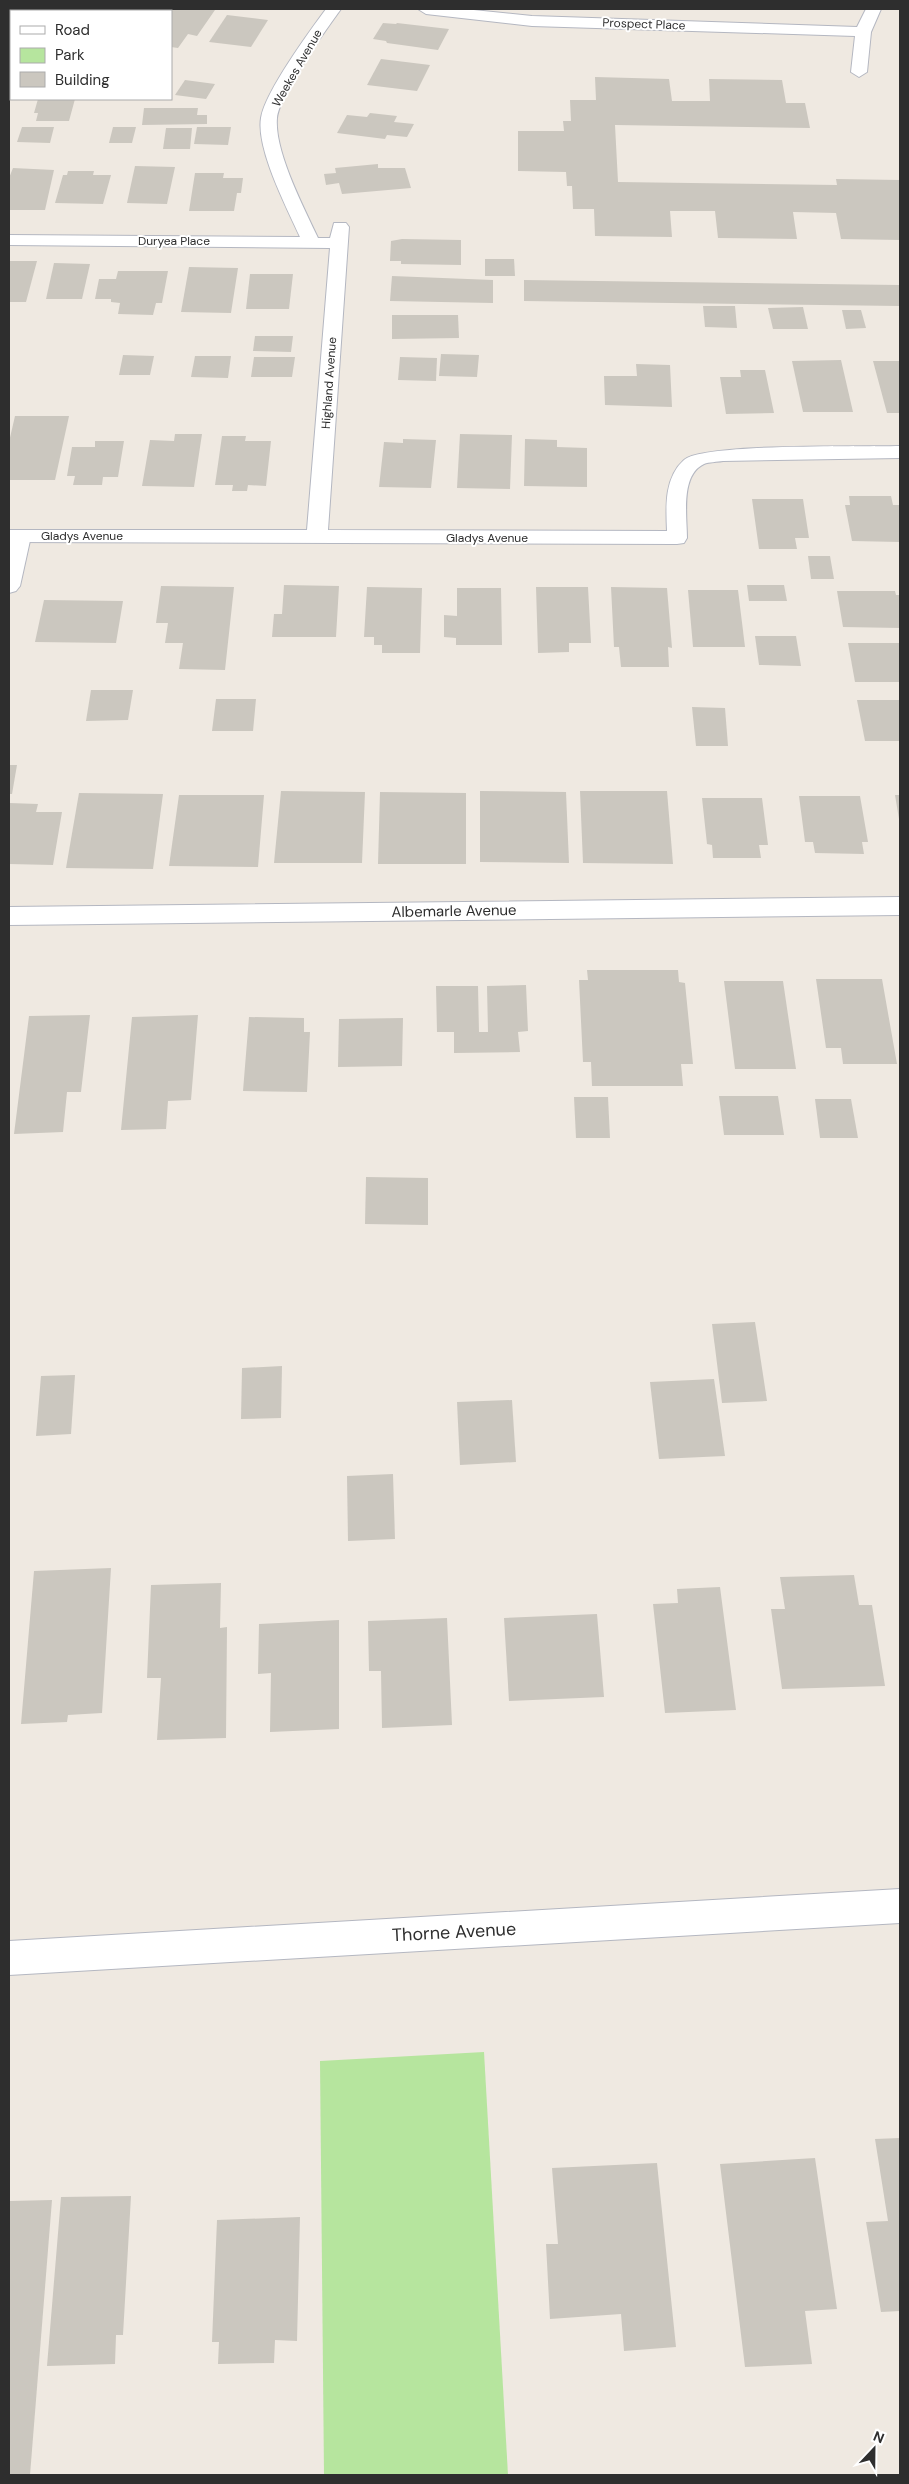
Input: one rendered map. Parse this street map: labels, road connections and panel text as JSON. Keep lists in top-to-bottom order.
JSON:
{
  "streets": {
    "street": [
      "Prospect Place",
      "Weekes Avenue",
      "Duryea Place",
      "Highland Avenue",
      "Gladys Avenue",
      "Albemarle Avenue",
      "Thorne Avenue"
    ]
  },
  "crossings": [
    ["Weekes Avenue", "Duryea Place"],
    ["Duryea Place", "Highland Avenue"],
    ["Highland Avenue", "Gladys Avenue"]
  ],
  "legend": ["Road", "Park", "Building"],
  "north": "top"
}
